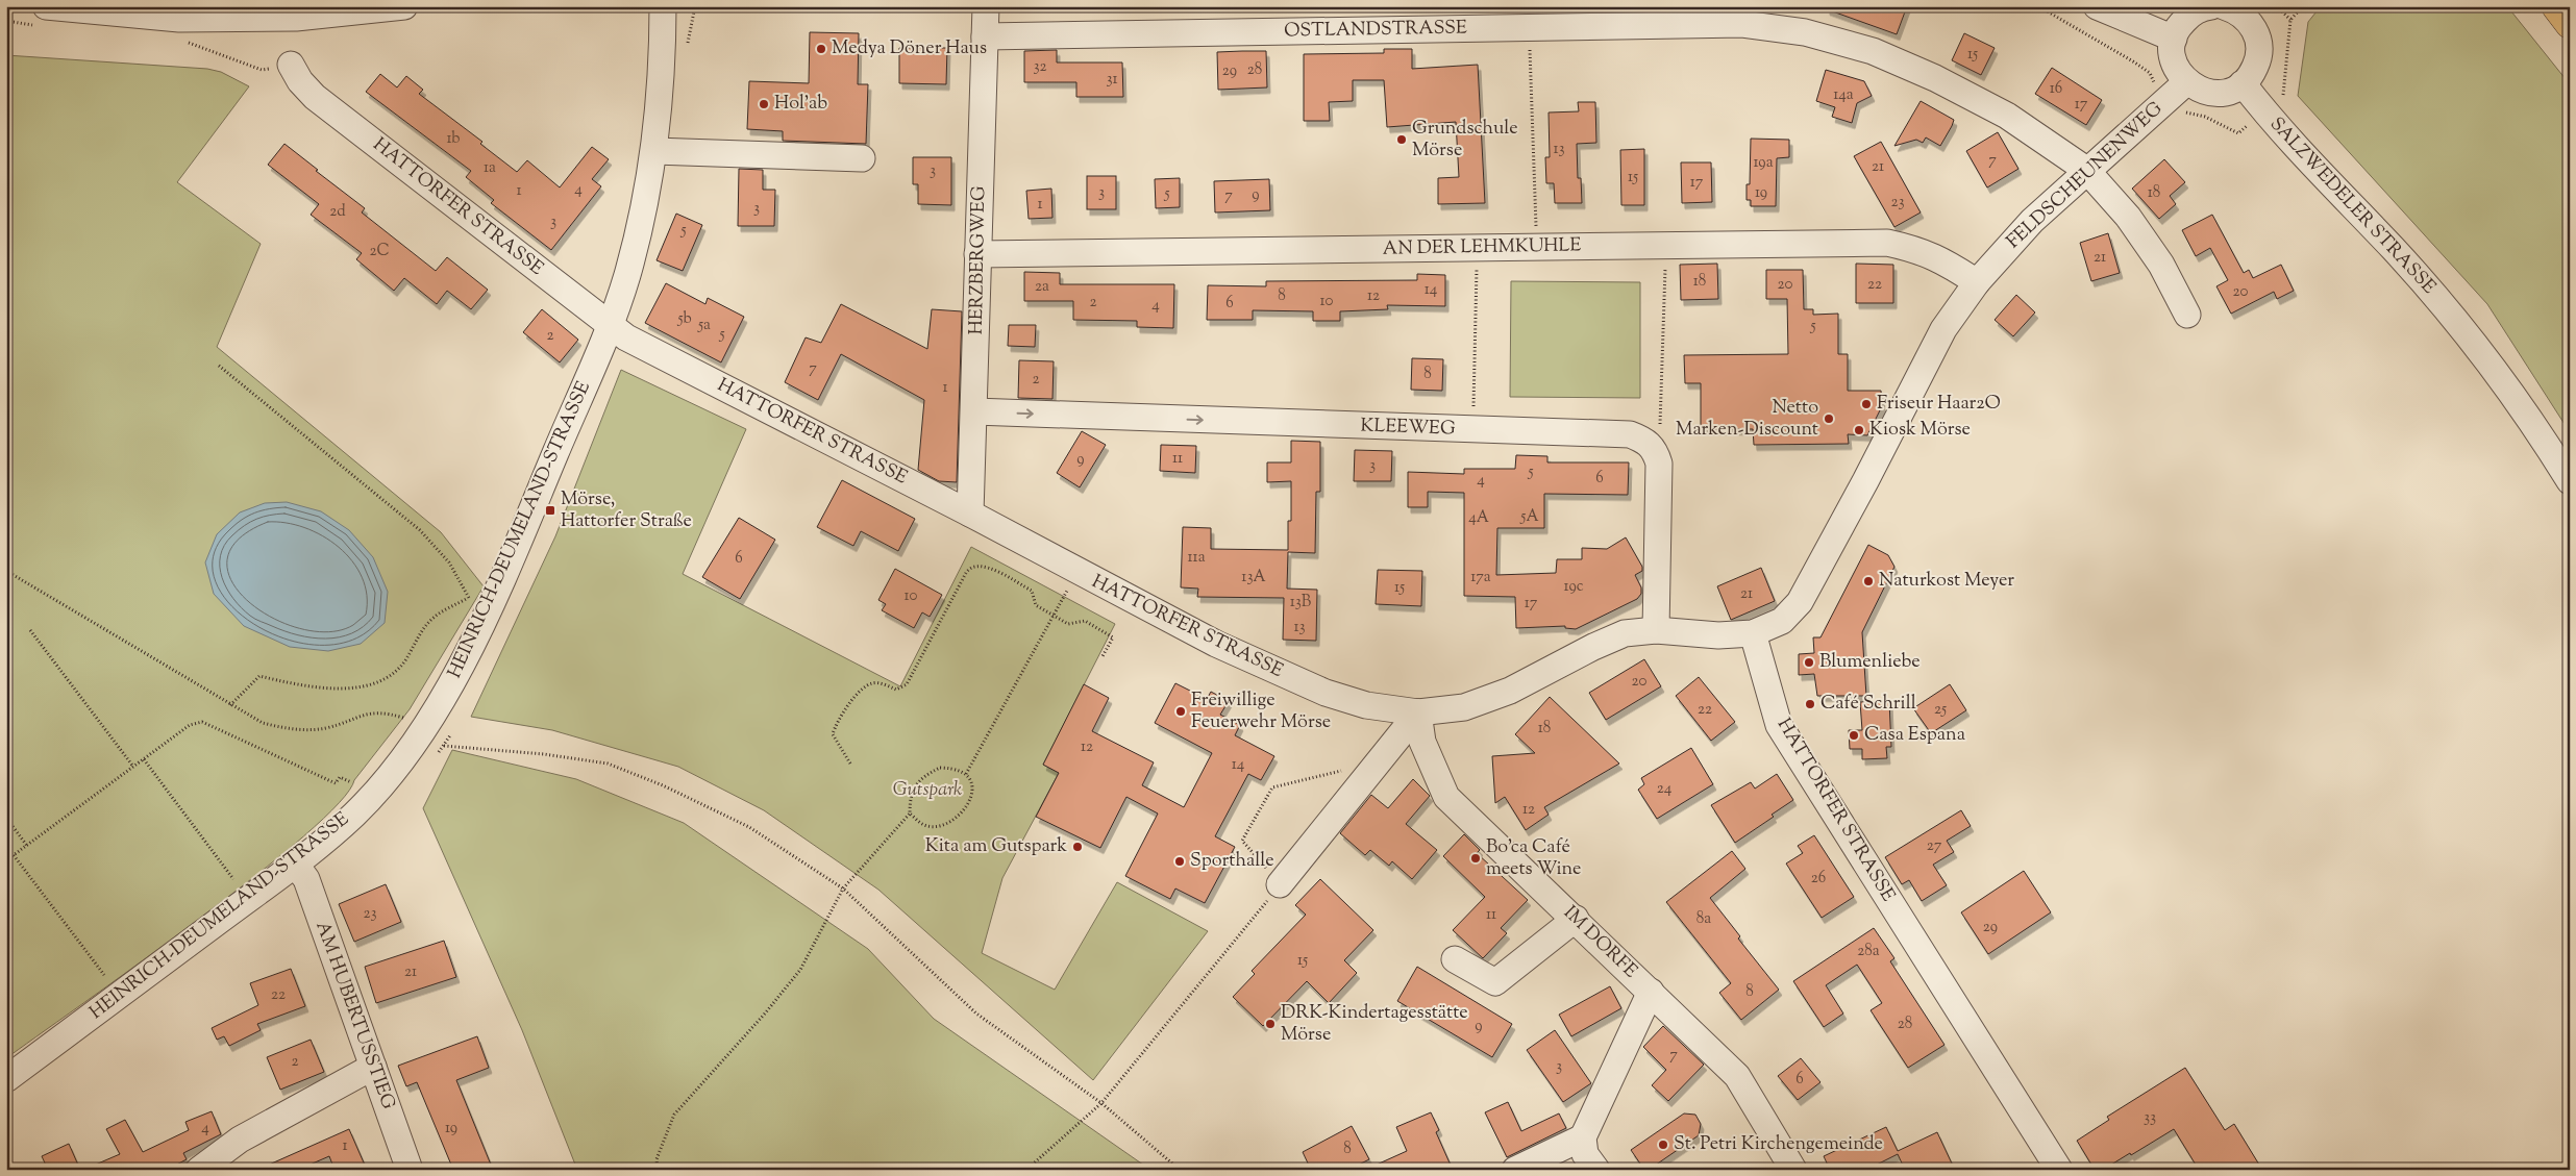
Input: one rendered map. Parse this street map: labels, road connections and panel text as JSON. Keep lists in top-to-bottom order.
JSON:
{
  "streets": {
    "street": [
      "OSTLANDSTRASSE",
      "FELDSCHEUNENWEG",
      "SALZWEDELER STRASSE",
      "HATTORFER STRASSE",
      "AN DER LEHMKUHLE",
      "HERZBERGWEG",
      "KLEEWEG",
      "HEINRICH-DEUMELAND-STRASSE",
      "IM DORFE",
      "AM HUBERTUSSTIEG"
    ]
  },
  "crossings": [
    ["OSTLANDSTRASSE", "FELDSCHEUNENWEG"],
    ["OSTLANDSTRASSE", "HERZBERGWEG"],
    ["FELDSCHEUNENWEG", "HATTORFER STRASSE"],
    ["FELDSCHEUNENWEG", "AN DER LEHMKUHLE"],
    ["HATTORFER STRASSE", "HERZBERGWEG"],
    ["HATTORFER STRASSE", "HEINRICH-DEUMELAND-STRASSE"],
    ["HATTORFER STRASSE", "IM DORFE"],
    ["AN DER LEHMKUHLE", "HERZBERGWEG"],
    ["HERZBERGWEG", "KLEEWEG"],
    ["HEINRICH-DEUMELAND-STRASSE", "AM HUBERTUSSTIEG"]
  ],
  "one_way": ["KLEEWEG"],
  "parks": ["Gutspark"],
  "places": {
    "other": [
      "Medya Döner Haus",
      "Hol'ab",
      "Grundschule Mörse",
      "Friseur Haar2O",
      "Netto Marken-Discount",
      "Kiosk Mörse",
      "Naturkost Meyer",
      "Blumenliebe",
      "Café Schrill",
      "Freiwillige Feuerwehr Mörse",
      "Casa Espana",
      "Kita am Gutspark",
      "Bo'ca Café meets Wine",
      "Sporthalle",
      "DRK-Kindertagesstätte Mörse",
      "St. Petri Kirchengemeinde"
    ],
    "transit": ["Mörse, Hattorfer Straße"]
  },
  "house_numbers": [
    "15",
    "32",
    "28",
    "29",
    "31",
    "16",
    "14a",
    "17",
    "1b",
    "13",
    "7",
    "19a",
    "21",
    "1a",
    "3",
    "15",
    "17",
    "4",
    "1",
    "3",
    "19",
    "18",
    "5",
    "9",
    "7",
    "23",
    "1",
    "3",
    "2d",
    "3",
    "5",
    "2C",
    "21",
    "18",
    "20",
    "22",
    "2a",
    "14",
    "20",
    "8",
    "12",
    "10",
    "2",
    "6",
    "4",
    "5b",
    "5a",
    "5",
    "5",
    "2",
    "7",
    "8",
    "2",
    "1",
    "11",
    "9",
    "3",
    "5",
    "6",
    "4",
    "5A",
    "4A",
    "11a",
    "6",
    "13A",
    "17a",
    "19c",
    "15",
    "21",
    "10",
    "13B",
    "17",
    "13",
    "20",
    "22",
    "25",
    "18",
    "12",
    "14",
    "24",
    "12",
    "27",
    "26",
    "23",
    "11",
    "8a",
    "29",
    "28a",
    "15",
    "21",
    "8",
    "22",
    "28",
    "9",
    "7",
    "2",
    "3",
    "6",
    "33",
    "4",
    "19",
    "1",
    "8"
  ]
}
